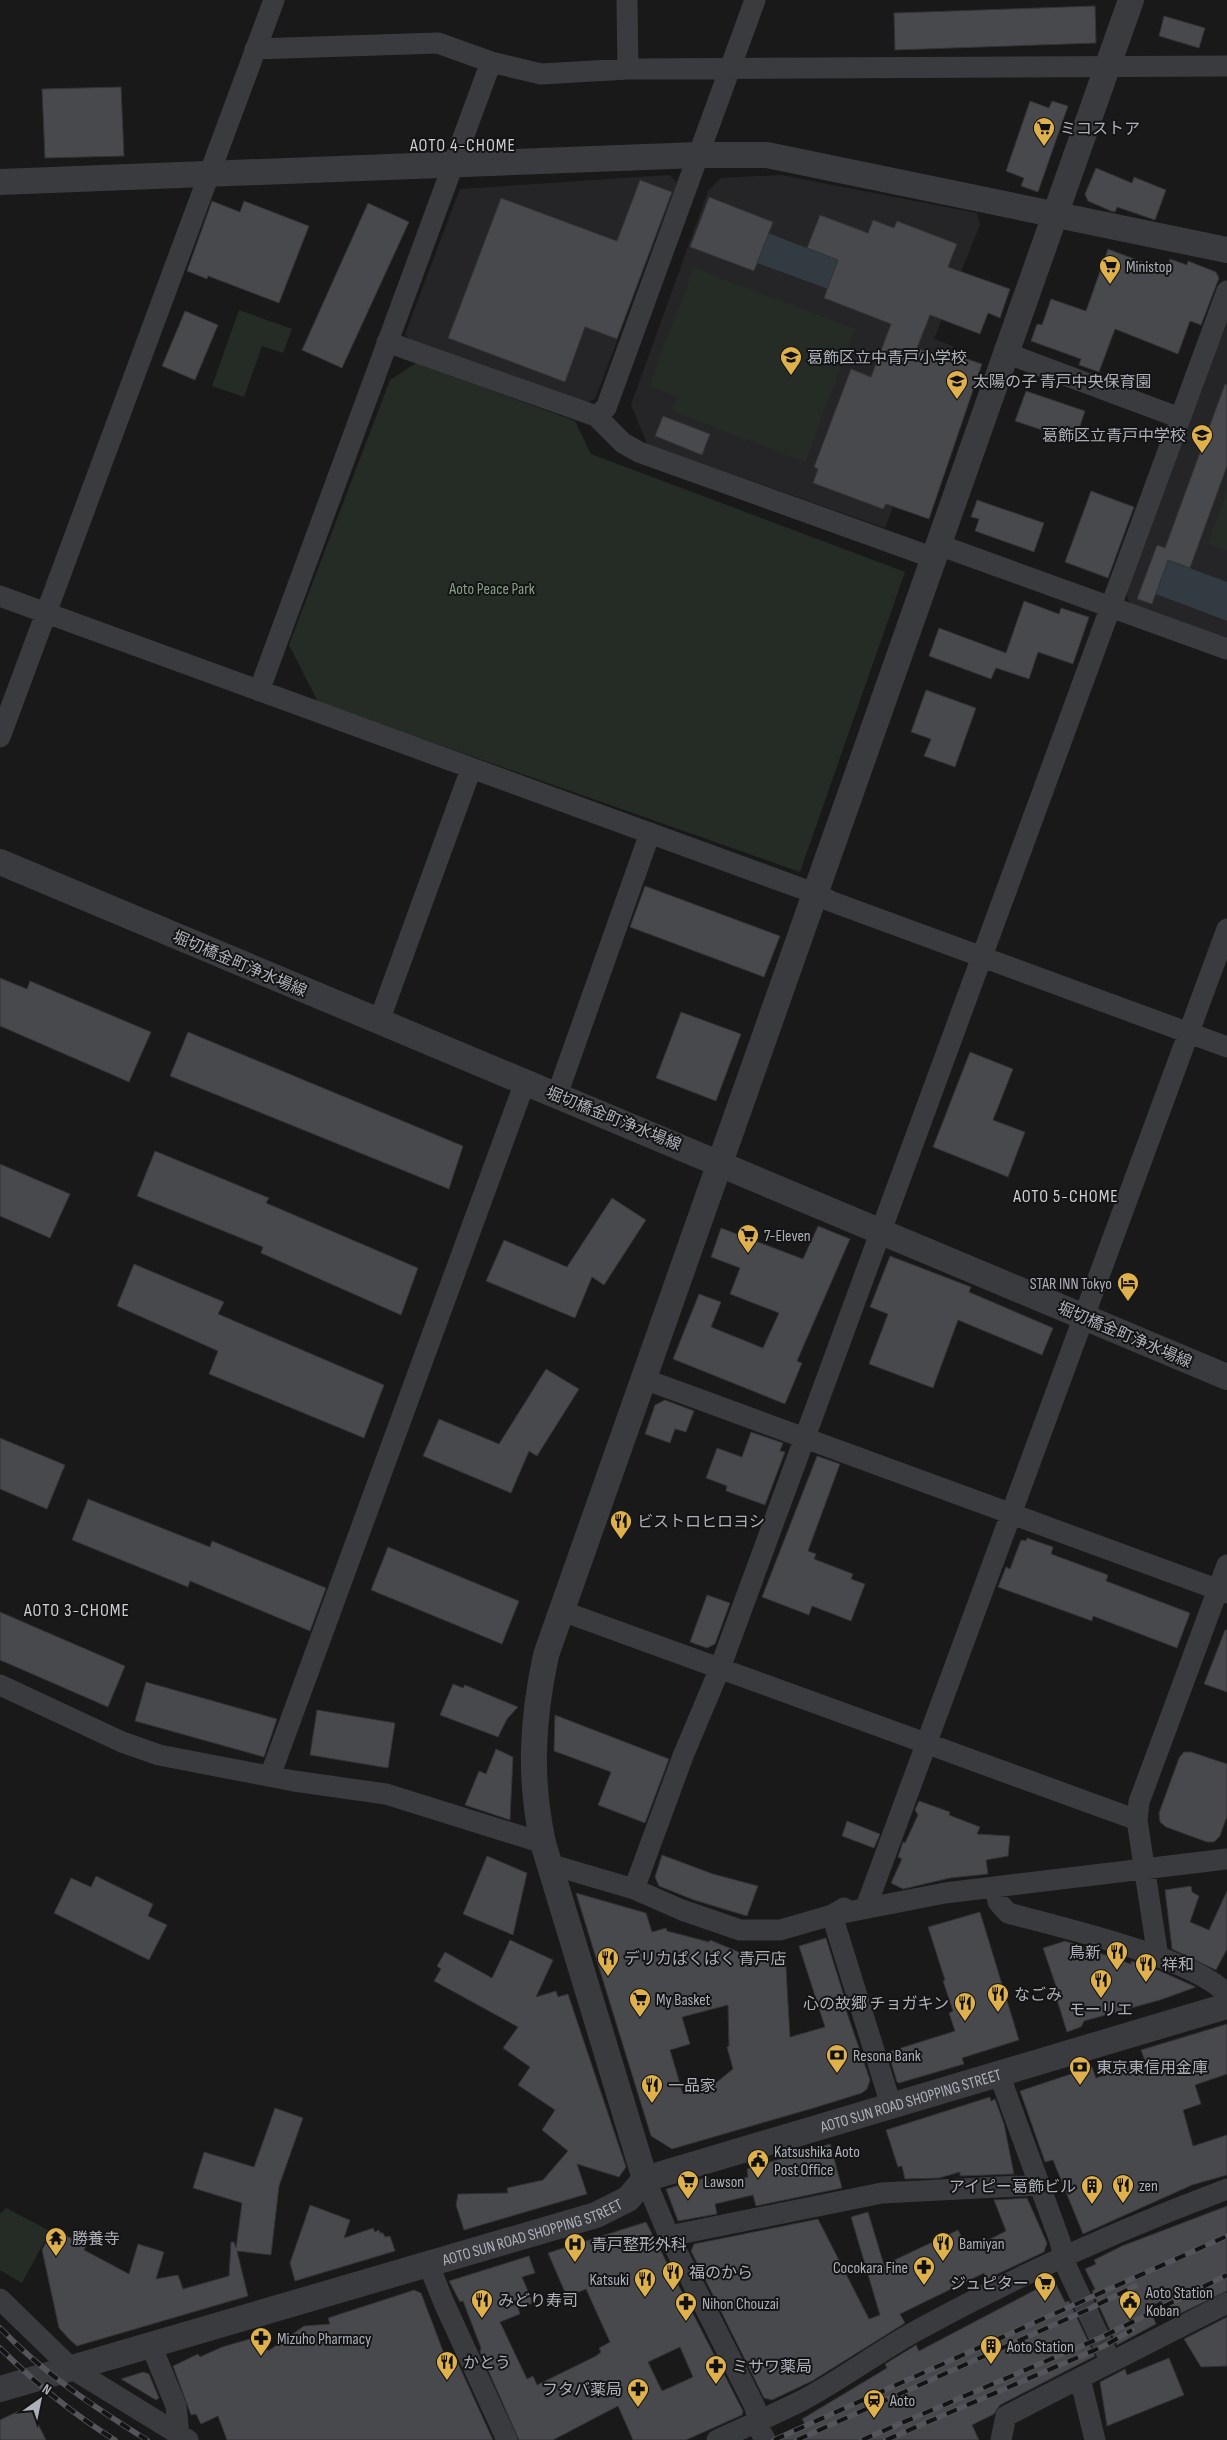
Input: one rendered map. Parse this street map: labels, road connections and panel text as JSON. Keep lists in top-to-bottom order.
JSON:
{
  "streets": {
    "street": ["堀切橋金町浄水場線", "AOTO SUN ROAD SHOPPING STREET"]
  },
  "districts": ["AOTO 4-CHOME", "AOTO 5-CHOME", "AOTO 3-CHOME"],
  "parks": ["Aoto Peace Park"],
  "places": {
    "supermarket": [
      "ミコストア",
      "Ministop",
      "7-Eleven",
      "My Basket",
      "Lawson",
      "ジュピター"
    ],
    "school or university": ["葛飾区立中青戸小学校", "太陽の子 青戸中央保育園", "葛飾区立青戸中学校"],
    "hotel": ["STAR INN Tokyo"],
    "restaurant": [
      "ビストロヒロヨシ",
      "鳥新",
      "デリカぱくぱく 青戸店",
      "祥和",
      "モーリエ",
      "なごみ",
      "心の故郷 チョガキン",
      "一品家",
      "zen",
      "Bamiyan",
      "福のから",
      "Katsuki",
      "みどり寿司",
      "かとう"
    ],
    "bank": ["Resona Bank", "東京東信用金庫"],
    "public building": ["Katsushika Aoto Post Office", "Aoto Station Koban"],
    "building": ["アイピー葛飾ビル", "Aoto Station"],
    "temple": ["勝養寺"],
    "hospital": ["青戸整形外科"],
    "pharmacy": [
      "Cocokara Fine",
      "Nihon Chouzai",
      "Mizuho Pharmacy",
      "ミサワ薬局",
      "フタバ薬局"
    ],
    "station": ["Aoto"]
  },
  "north": "top right"
}
